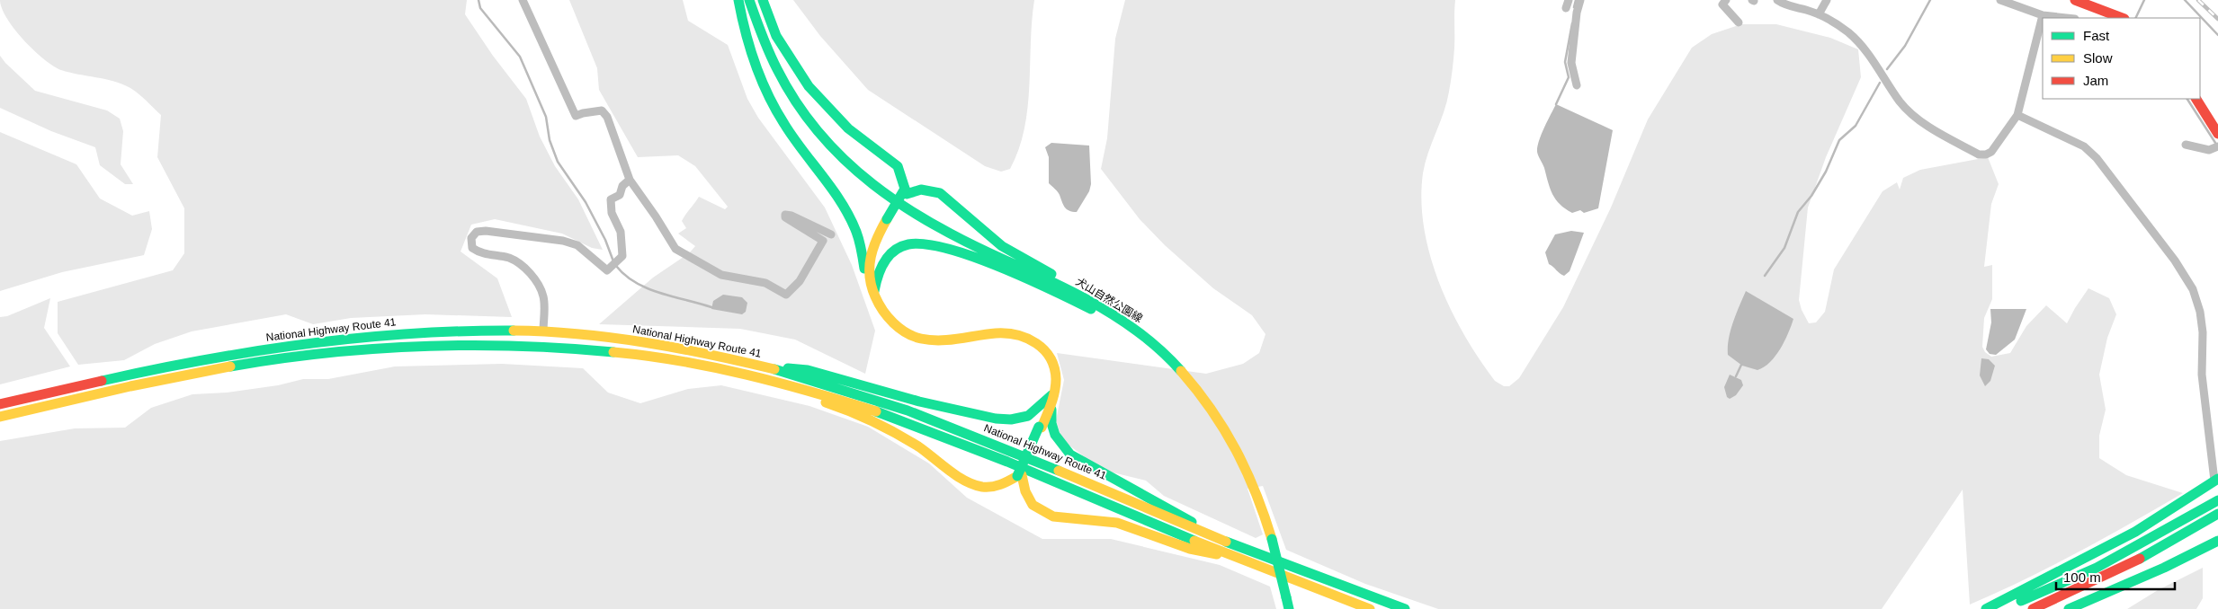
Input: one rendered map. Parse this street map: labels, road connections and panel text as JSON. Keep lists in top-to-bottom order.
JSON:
{
  "streets": {
    "main road": ["犬山自然公園線", "National Highway Route 41"]
  },
  "legend": ["Fast", "Slow", "Jam"],
  "scale_bar": "100 m"
}
